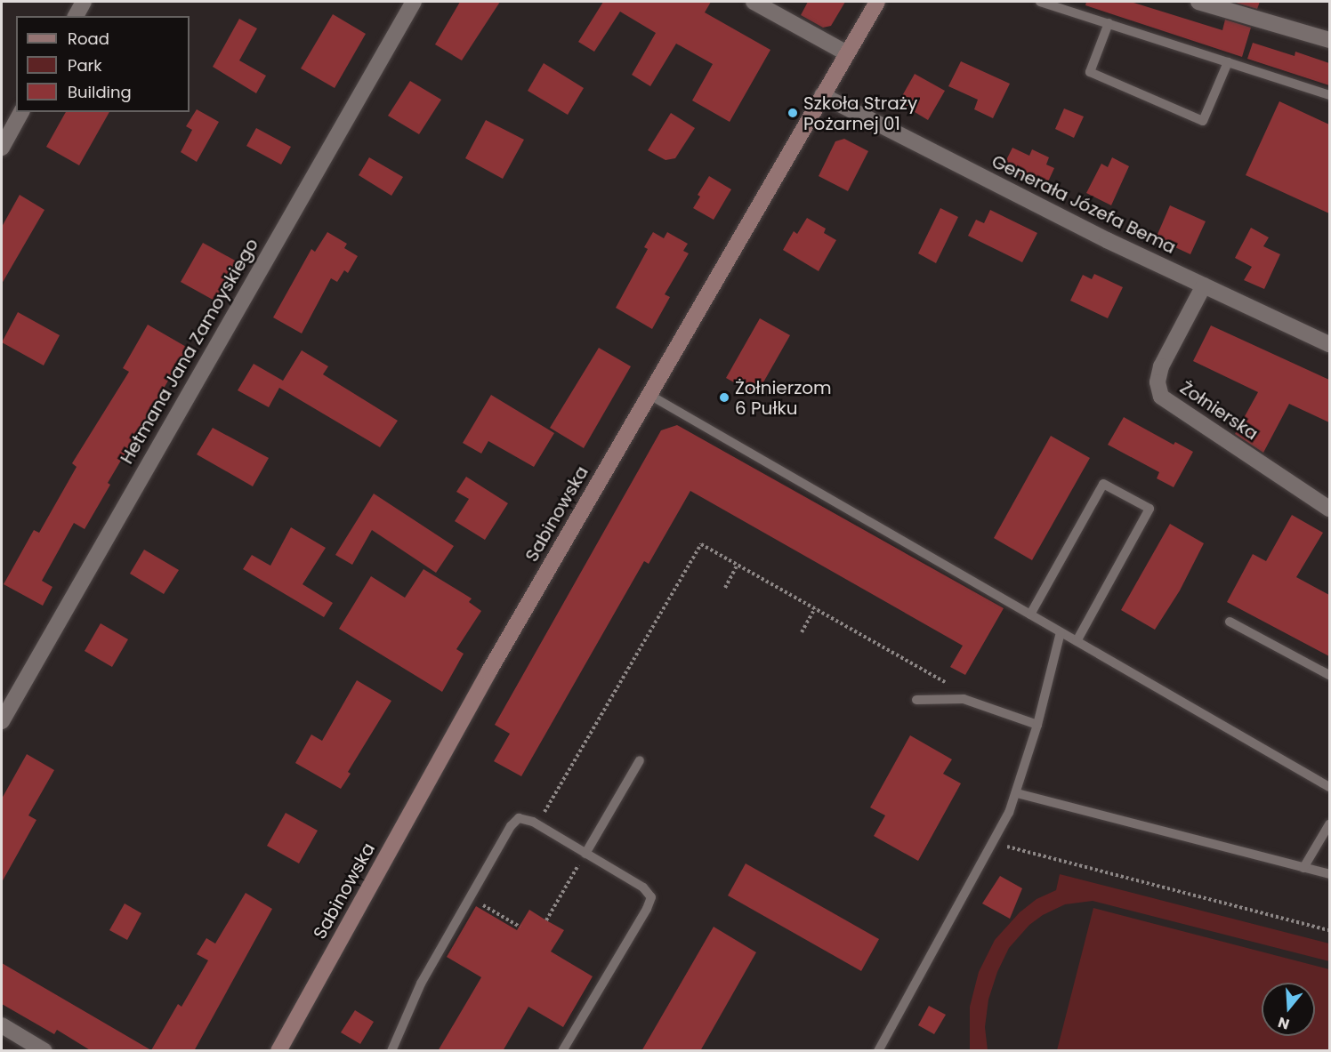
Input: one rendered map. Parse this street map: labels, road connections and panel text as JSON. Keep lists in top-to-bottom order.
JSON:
{
  "streets": {
    "street": [
      "Generała Józefa Bema",
      "Hetmana Jana Zamoyskiego",
      "Żołnierska",
      "Sabinowska"
    ]
  },
  "crossings": [
    ["Generała Józefa Bema", "Żołnierska"],
    ["Generała Józefa Bema", "Sabinowska"]
  ],
  "places": ["Szkoła Straży Pożarnej 01", "Żołnierzom 6 Pułku"],
  "legend": ["Road", "Park", "Building"],
  "north": "bottom"
}
